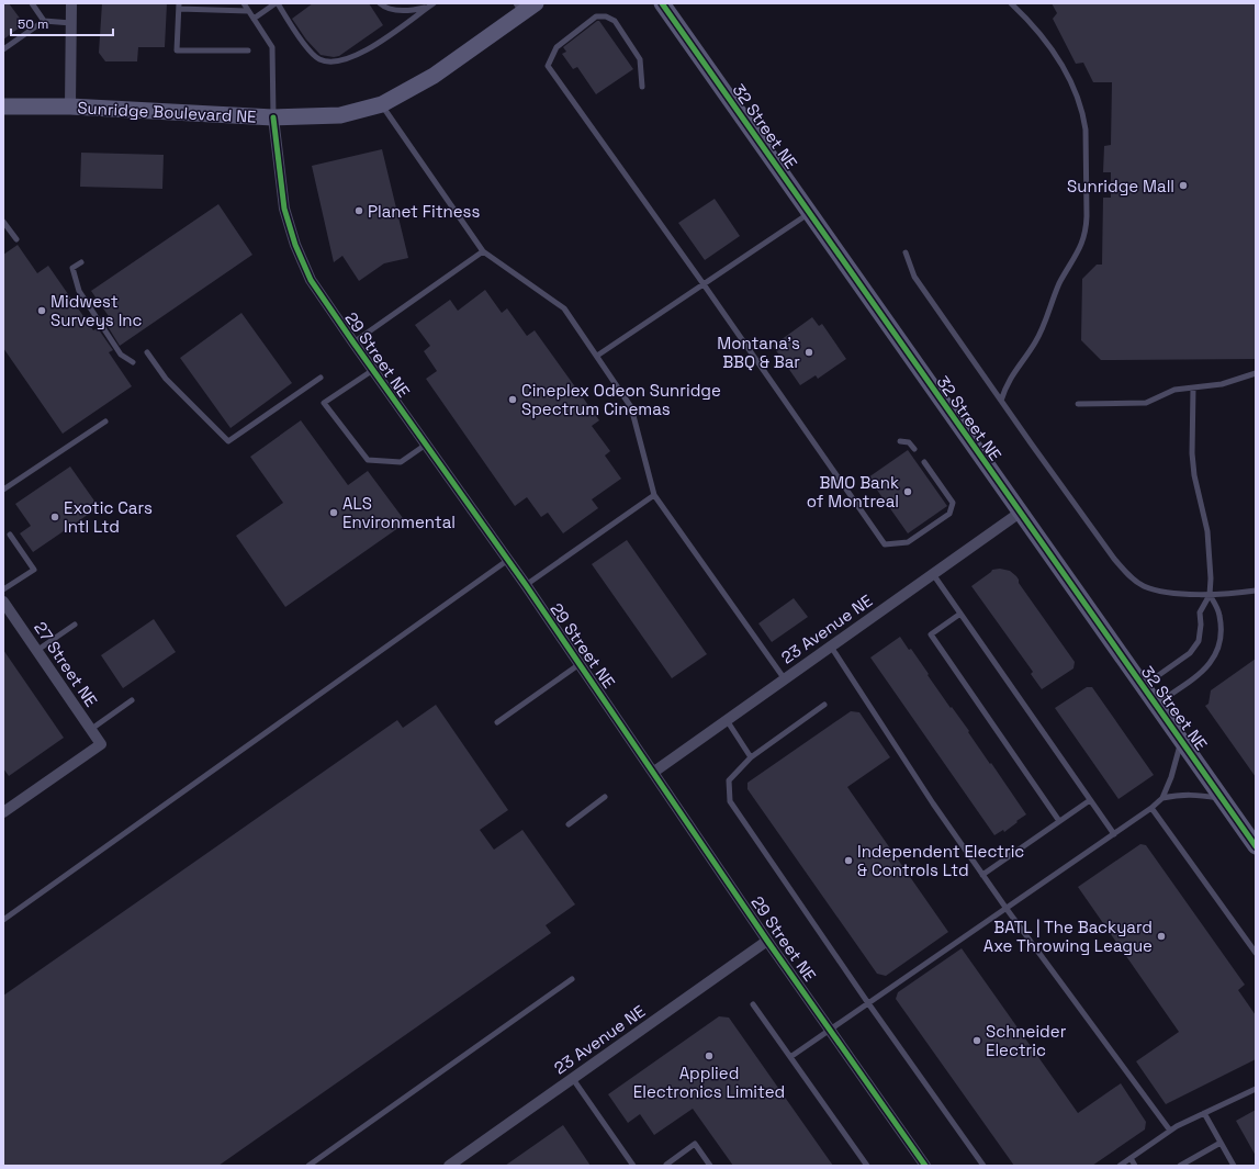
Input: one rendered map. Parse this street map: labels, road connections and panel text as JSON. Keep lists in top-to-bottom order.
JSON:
{
  "streets": {
    "street": [
      "Sunridge Boulevard NE",
      "32 Street NE",
      "29 Street NE",
      "23 Avenue NE",
      "27 Street NE"
    ]
  },
  "crossings": [
    ["Sunridge Boulevard NE", "29 Street NE"],
    ["32 Street NE", "23 Avenue NE"],
    ["29 Street NE", "23 Avenue NE"]
  ],
  "places": [
    "Sunridge Mall",
    "Planet Fitness",
    "Midwest Surveys Inc",
    "Montana's BBQ & Bar",
    "Cineplex Odeon Sunridge Spectrum Cinemas",
    "BMO Bank of Montreal",
    "ALS Environmental",
    "Exotic Cars Intl Ltd",
    "Independent Electric & Controls Ltd",
    "BATL | The Backyard Axe Throwing League",
    "Schneider Electric",
    "Applied Electronics Limited"
  ],
  "scale_bar": "50 m"
}
